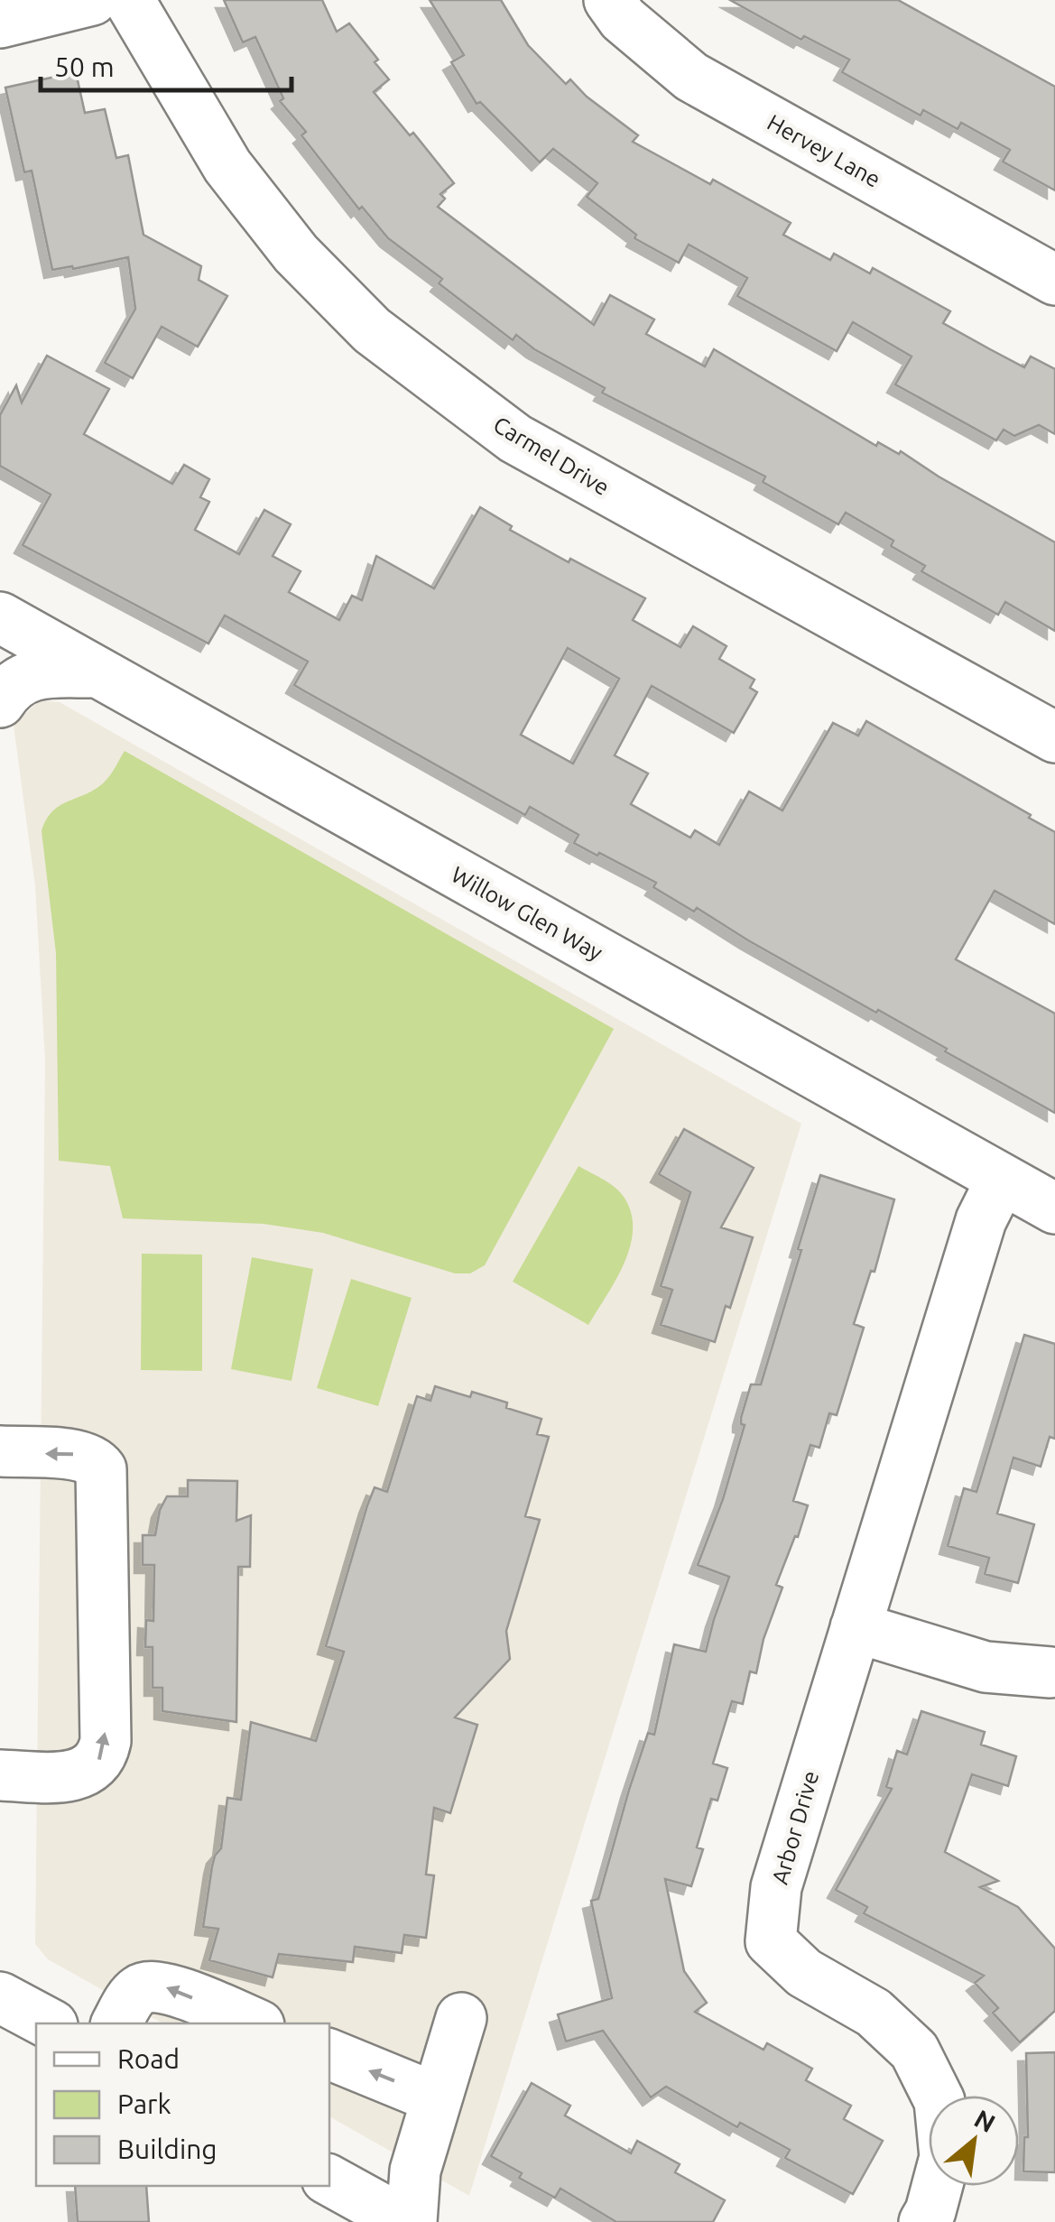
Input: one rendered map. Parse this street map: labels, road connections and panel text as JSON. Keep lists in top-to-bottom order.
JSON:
{
  "streets": {
    "street": [
      "Hervey Lane",
      "Carmel Drive",
      "Willow Glen Way",
      "Arbor Drive"
    ]
  },
  "crossings": [
    ["Willow Glen Way", "Arbor Drive"]
  ],
  "legend": ["Road", "Park", "Building"],
  "scale_bar": "50 m",
  "north": "top right"
}
